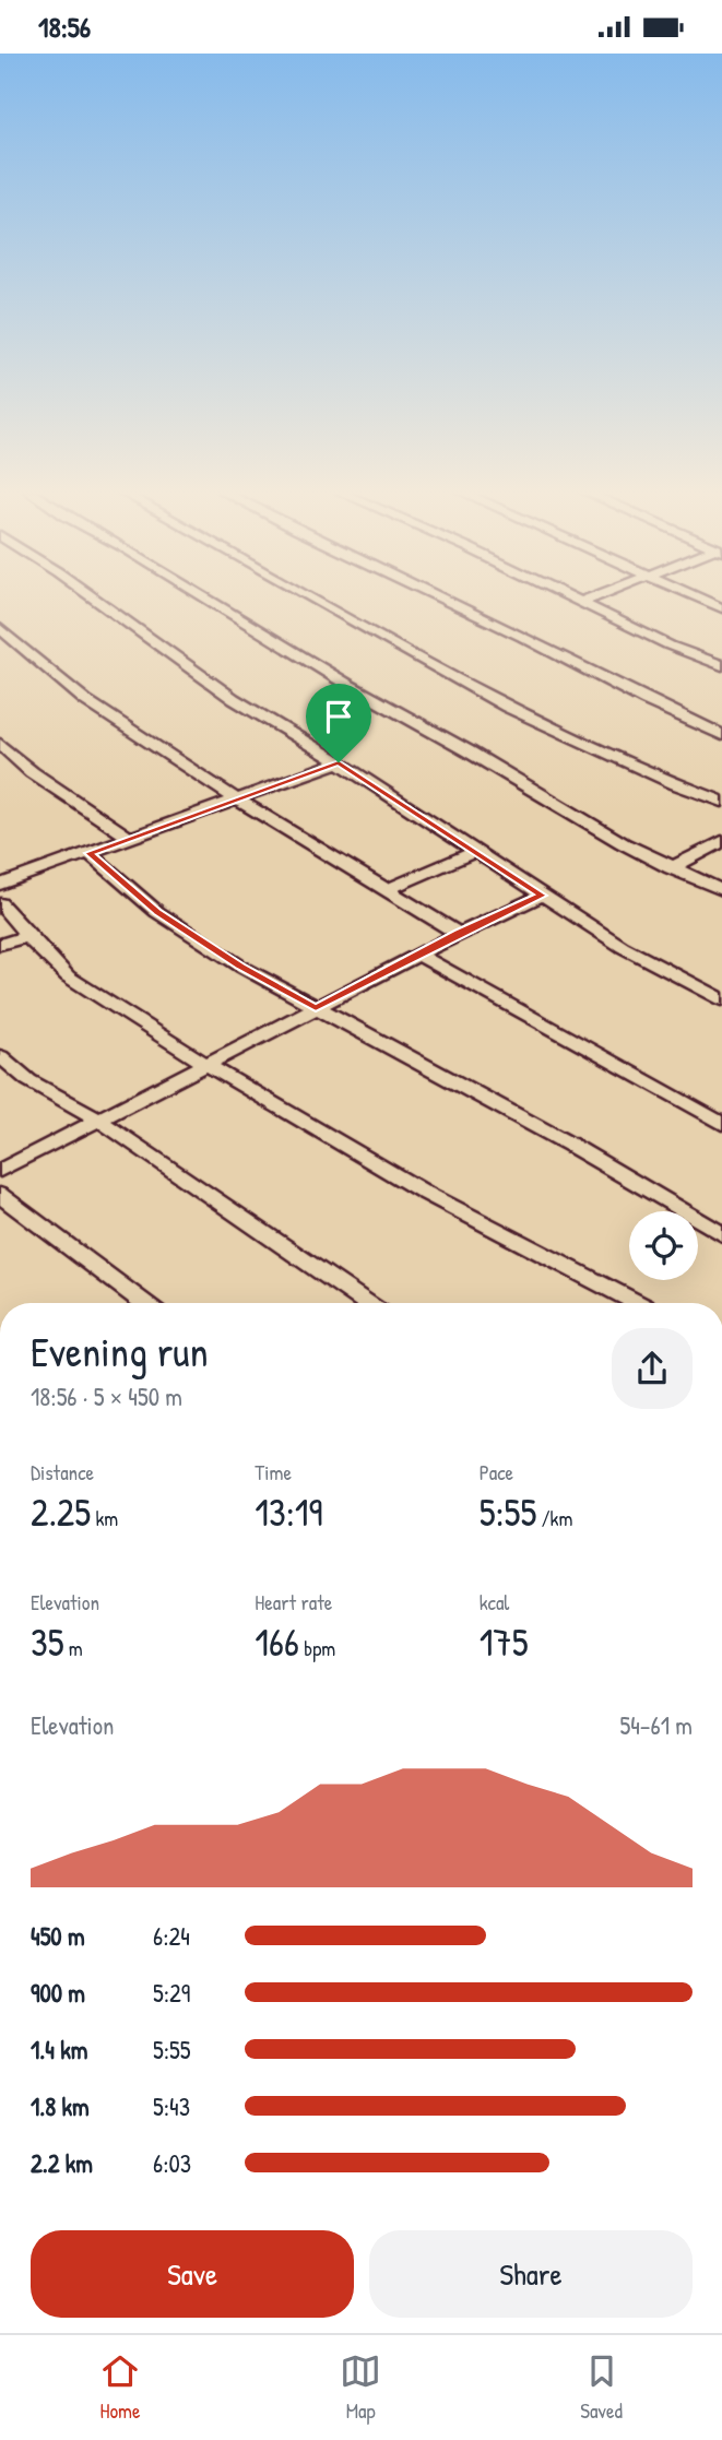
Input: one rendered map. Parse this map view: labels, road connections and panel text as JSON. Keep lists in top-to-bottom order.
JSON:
{
  "page": {
    "status": "18:56",
    "heading": ["Evening run", "18:56 · 5 × 450 m"],
    "stats": [
      ["Distance", "2.25 km"],
      ["Time", "13:19"],
      ["Pace", "5:55 /km"],
      ["Elevation", "35 m"],
      ["Heart rate", "166 bpm"],
      ["kcal", "175"]
    ],
    "chart": ["Elevation", "54–61 m"],
    "list": [
      {
        "name": "450 m",
        "note": "6:24"
      },
      {
        "name": "900 m",
        "note": "5:29"
      },
      {
        "name": "1.4 km",
        "note": "5:55"
      },
      {
        "name": "1.8 km",
        "note": "5:43"
      },
      {
        "name": "2.2 km",
        "note": "6:03"
      }
    ],
    "buttons": ["Save", "Share"],
    "tabs": ["Home", "Map", "Saved"]
  }
}
